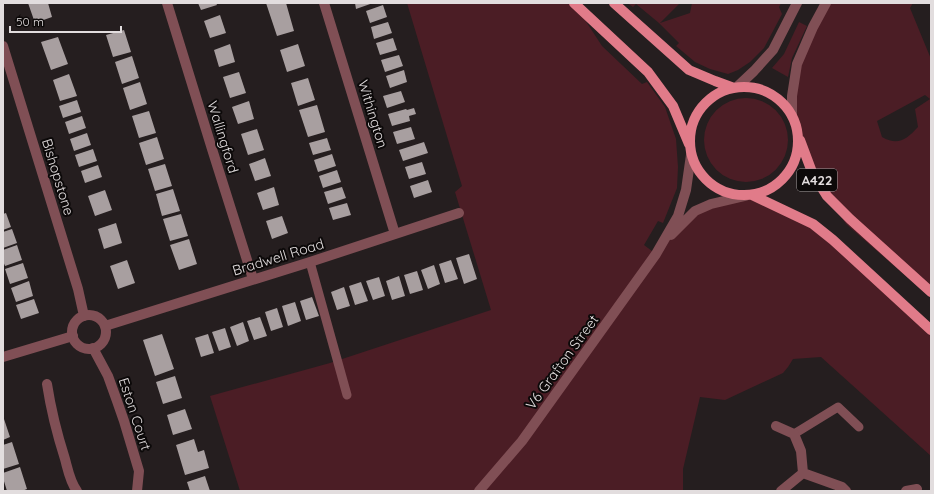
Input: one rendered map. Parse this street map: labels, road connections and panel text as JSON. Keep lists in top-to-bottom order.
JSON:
{
  "streets": {
    "main road": ["A422"],
    "street": [
      "Withington",
      "Wallingford",
      "Bishopstone",
      "Bradwell Road",
      "V6 Grafton Street",
      "Eston Court"
    ]
  },
  "crossings": [
    ["Withington", "Bradwell Road"],
    ["Wallingford", "Bradwell Road"],
    ["Bishopstone", "Bradwell Road"],
    ["Bishopstone", "Eston Court"],
    ["A422", "V6 Grafton Street"],
    ["Bradwell Road", "Eston Court"]
  ],
  "scale_bar": "50 m"
}
